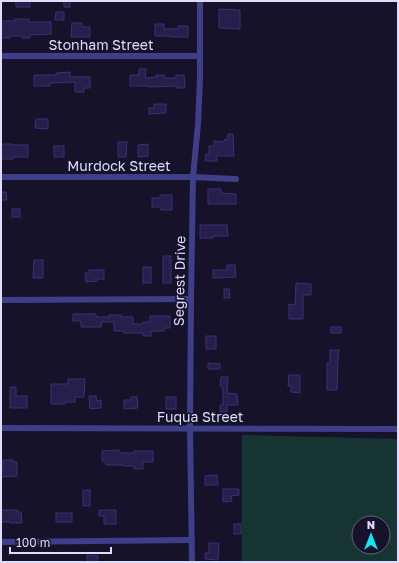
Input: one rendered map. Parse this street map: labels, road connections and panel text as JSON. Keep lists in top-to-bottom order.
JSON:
{
  "streets": {
    "street": [
      "Stonham Street",
      "Murdock Street",
      "Segrest Drive",
      "Fuqua Street"
    ]
  },
  "crossings": [
    ["Stonham Street", "Segrest Drive"],
    ["Murdock Street", "Segrest Drive"],
    ["Segrest Drive", "Fuqua Street"]
  ],
  "scale_bar": "100 m",
  "north": "top"
}
